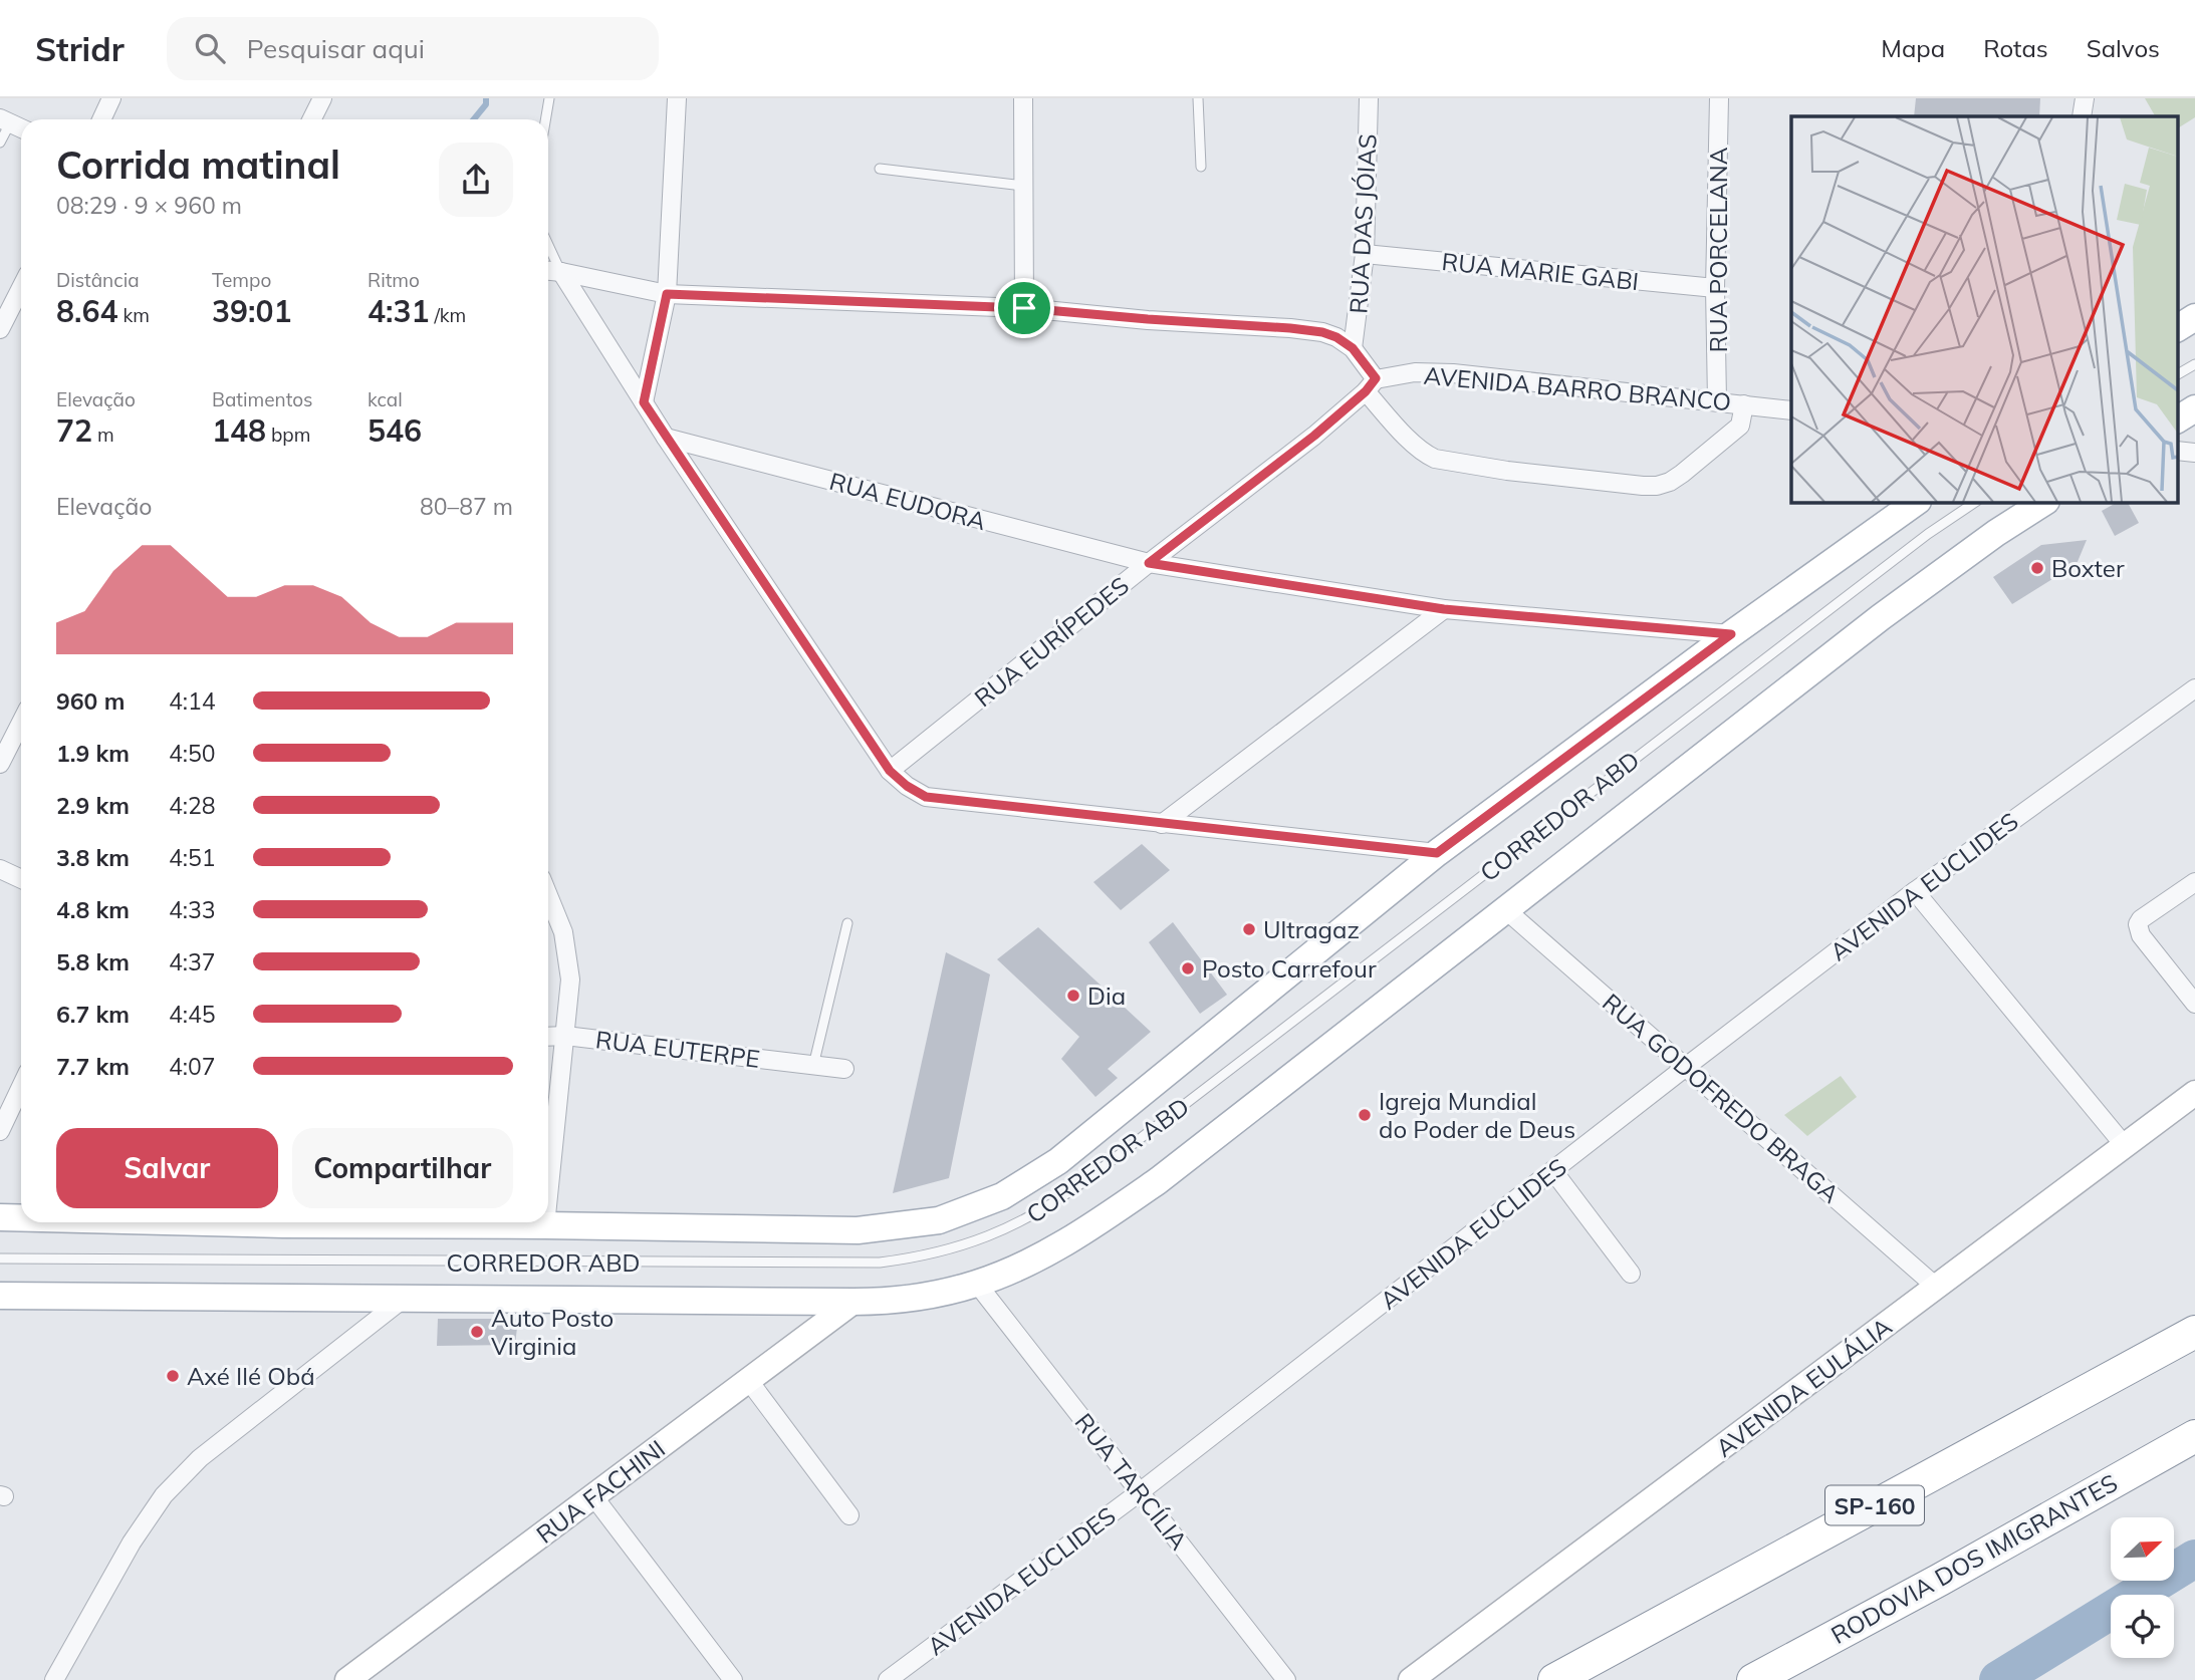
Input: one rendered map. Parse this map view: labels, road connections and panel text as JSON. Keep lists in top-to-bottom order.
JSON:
{
  "streets": {
    "highway": ["SP-160", "RODOVIA DOS IMIGRANTES"],
    "street": [
      "RUA DAS JÓIAS",
      "RUA PORCELANA",
      "RUA MARIE GABI",
      "AVENIDA BARRO BRANCO",
      "RUA EUDORA",
      "RUA EURÍPEDES",
      "AVENIDA EUCLIDES",
      "RUA EUTERPE",
      "RUA GODOFREDO BRAGA",
      "AVENIDA EULÁLIA",
      "RUA TARCÍLIA",
      "RUA FACHINI"
    ],
    "lane": ["CORREDOR ABD"]
  },
  "crossings": [
    ["RUA DAS JÓIAS", "RUA MARIE GABI"],
    ["RUA PORCELANA", "RUA MARIE GABI"],
    ["RUA PORCELANA", "AVENIDA BARRO BRANCO"],
    ["AVENIDA BARRO BRANCO", "RUA EURÍPEDES"],
    ["RUA EUDORA", "RUA EURÍPEDES"],
    ["AVENIDA EUCLIDES", "RUA GODOFREDO BRAGA"],
    ["AVENIDA EUCLIDES", "RUA TARCÍLIA"],
    ["RUA GODOFREDO BRAGA", "AVENIDA EULÁLIA"]
  ],
  "places": [
    "Boxter",
    "Ultragaz",
    "Posto Carrefour",
    "Dia",
    "Igreja Mundial do Poder de Deus",
    "Auto Posto Virginia",
    "Axé Ilé Obá"
  ],
  "north": "top right",
  "page": {
    "header": "Stridr",
    "search": "Pesquisar aqui",
    "nav": ["Mapa", "Rotas", "Salvos"],
    "heading": ["Corrida matinal", "08:29 · 9 × 960 m"],
    "stats": [
      ["Distância", "8.64 km"],
      ["Tempo", "39:01"],
      ["Ritmo", "4:31 /km"],
      ["Elevação", "72 m"],
      ["Batimentos", "148 bpm"],
      ["kcal", "546"]
    ],
    "chart": ["Elevação", "80–87 m"],
    "list": [
      {
        "name": "960 m",
        "note": "4:14"
      },
      {
        "name": "1.9 km",
        "note": "4:50"
      },
      {
        "name": "2.9 km",
        "note": "4:28"
      },
      {
        "name": "3.8 km",
        "note": "4:51"
      },
      {
        "name": "4.8 km",
        "note": "4:33"
      },
      {
        "name": "5.8 km",
        "note": "4:37"
      },
      {
        "name": "6.7 km",
        "note": "4:45"
      },
      {
        "name": "7.7 km",
        "note": "4:07"
      }
    ],
    "buttons": ["Salvar", "Compartilhar"]
  }
}
